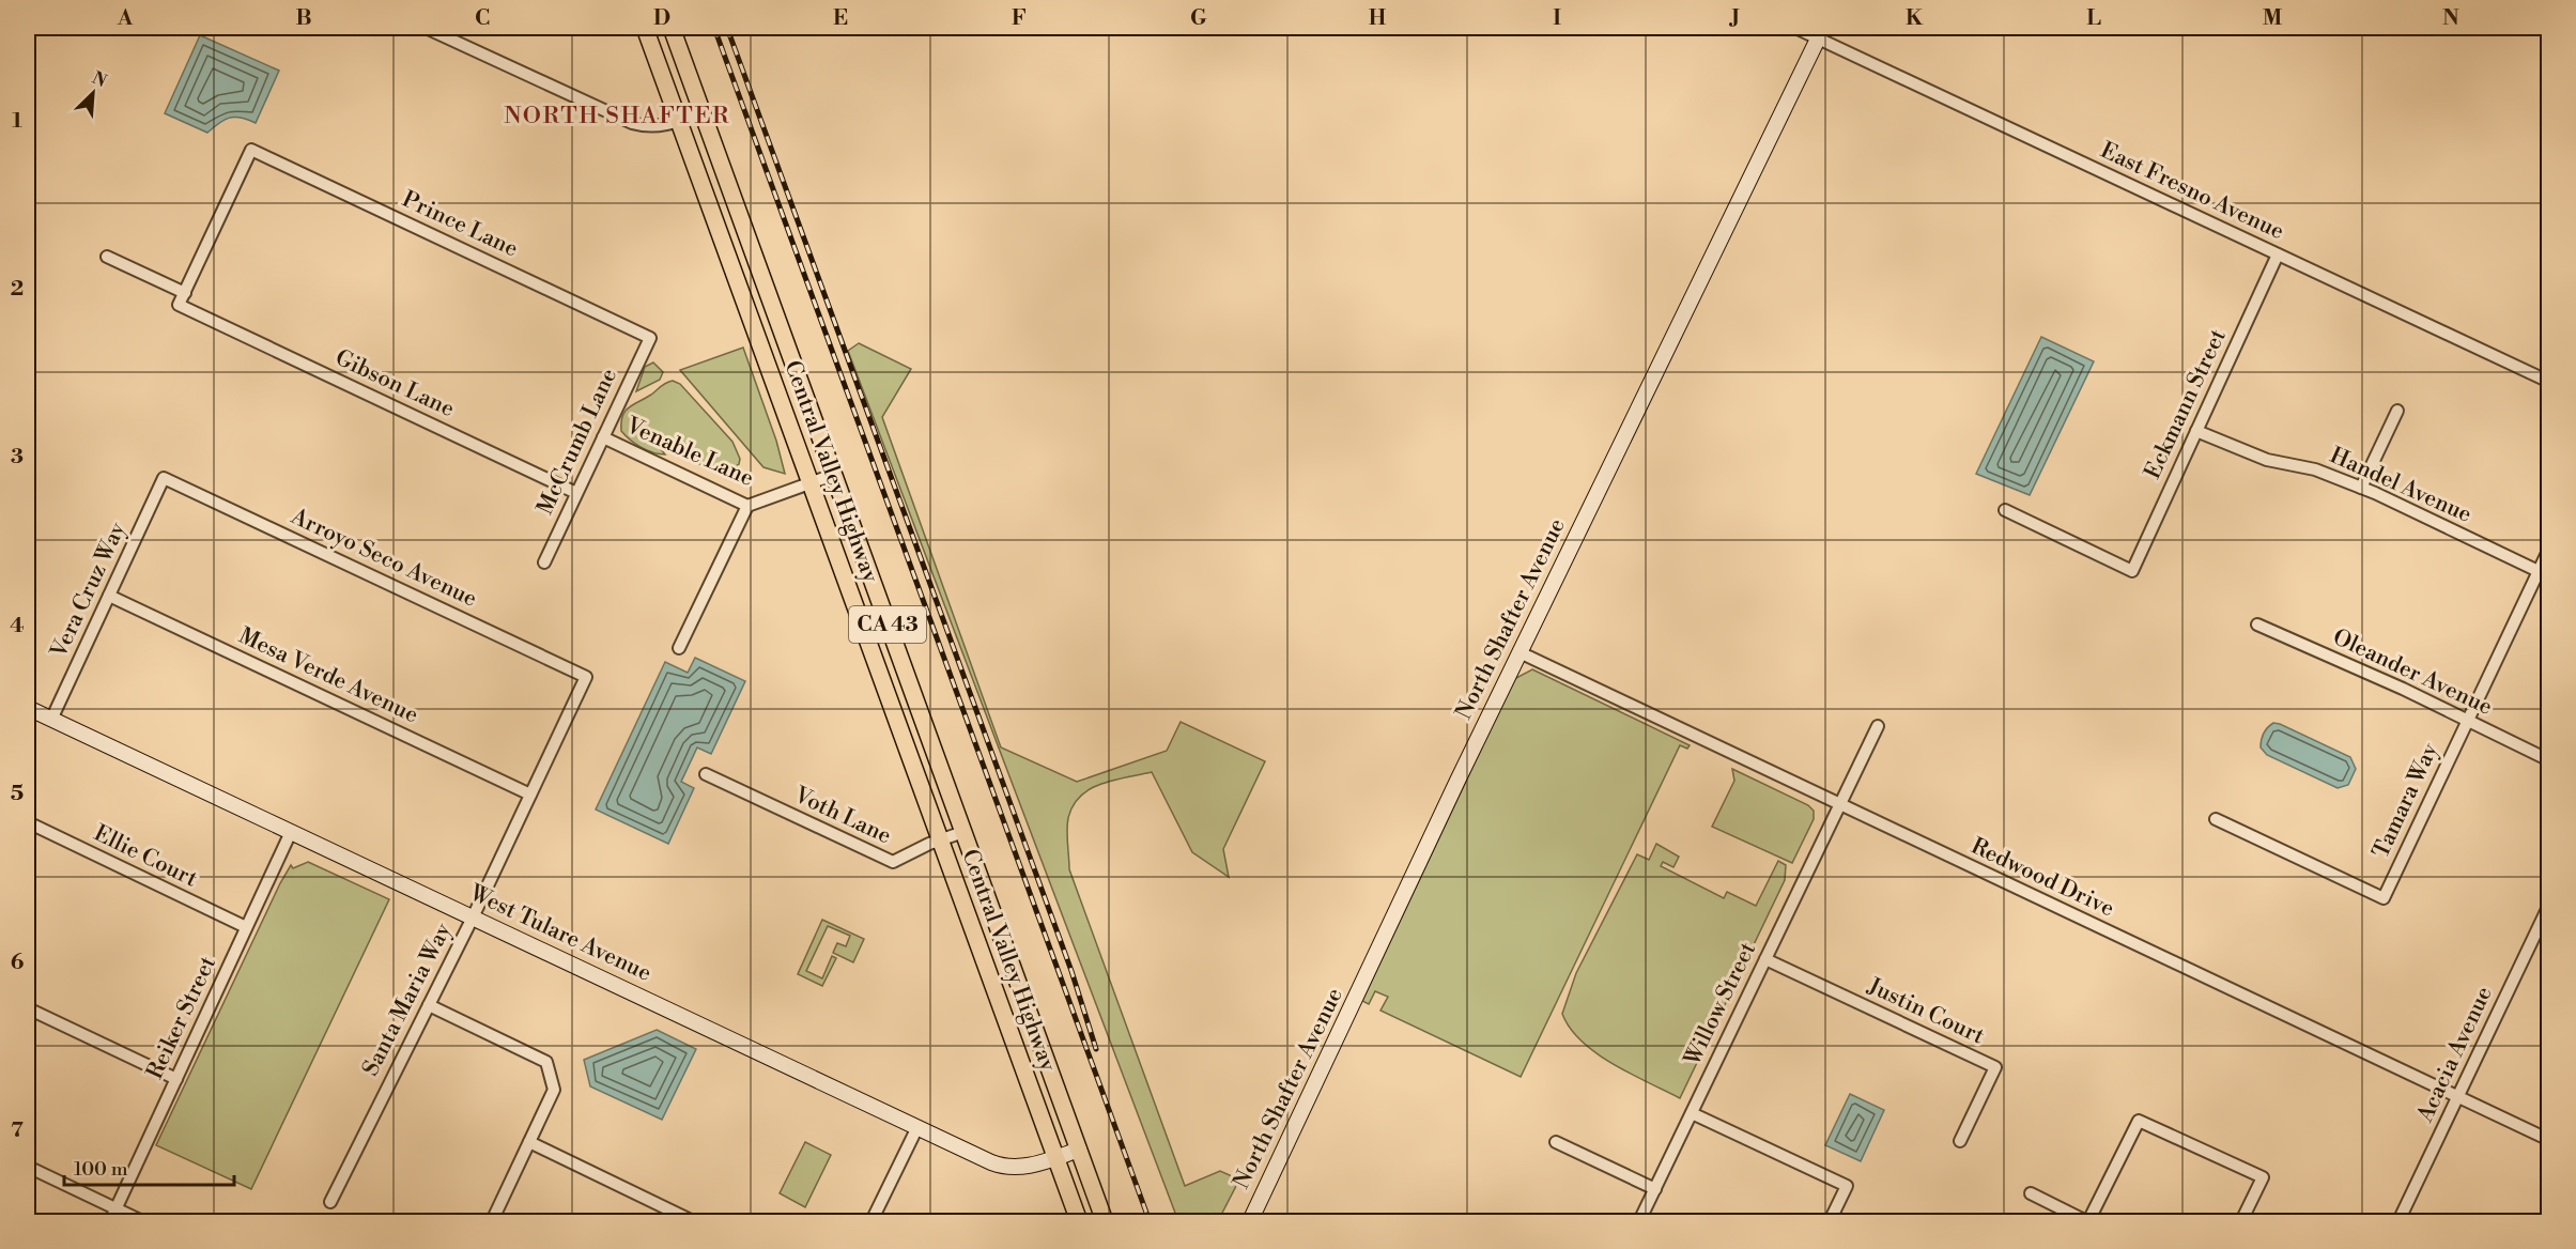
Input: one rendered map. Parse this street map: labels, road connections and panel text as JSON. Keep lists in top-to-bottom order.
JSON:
{
  "streets": {
    "main road": [
      "Central Valley Highway",
      "North Shafter Avenue",
      "CA 43",
      "West Tulare Avenue"
    ],
    "street": [
      "East Fresno Avenue",
      "Prince Lane",
      "Gibson Lane",
      "Eckmann Street",
      "McCrumb Lane",
      "Venable Lane",
      "Handel Avenue",
      "Arroyo Seco Avenue",
      "Vera Cruz Way",
      "Oleander Avenue",
      "Mesa Verde Avenue",
      "Tamara Way",
      "Voth Lane",
      "Ellie Court",
      "Redwood Drive",
      "Santa Maria Way",
      "Willow Street",
      "Justin Court",
      "Reiker Street",
      "Acacia Avenue"
    ]
  },
  "crossings": [
    ["East Fresno Avenue", "Eckmann Street"],
    ["East Fresno Avenue", "North Shafter Avenue"],
    ["Prince Lane", "Gibson Lane"],
    ["Prince Lane", "McCrumb Lane"],
    ["Gibson Lane", "McCrumb Lane"],
    ["Eckmann Street", "Handel Avenue"],
    ["McCrumb Lane", "Venable Lane"],
    ["Venable Lane", "Central Valley Highway"],
    ["Central Valley Highway", "Voth Lane"],
    ["Central Valley Highway", "West Tulare Avenue"],
    ["Handel Avenue", "Tamara Way"],
    ["Arroyo Seco Avenue", "Vera Cruz Way"],
    ["Arroyo Seco Avenue", "Santa Maria Way"],
    ["Vera Cruz Way", "Mesa Verde Avenue"],
    ["Vera Cruz Way", "West Tulare Avenue"],
    ["North Shafter Avenue", "Redwood Drive"],
    ["Oleander Avenue", "Tamara Way"],
    ["Mesa Verde Avenue", "Santa Maria Way"],
    ["Ellie Court", "Reiker Street"],
    ["Redwood Drive", "Willow Street"],
    ["Redwood Drive", "Acacia Avenue"],
    ["West Tulare Avenue", "Santa Maria Way"],
    ["West Tulare Avenue", "Reiker Street"],
    ["Willow Street", "Justin Court"]
  ],
  "districts": ["NORTH SHAFTER"],
  "scale_bar": "100 m",
  "north": "top right",
  "grid": {
    "columns": [
      "A",
      "B",
      "C",
      "D",
      "E",
      "F",
      "G",
      "H",
      "I",
      "J",
      "K",
      "L",
      "M",
      "N"
    ],
    "rows": [
      "1",
      "2",
      "3",
      "4",
      "5",
      "6",
      "7"
    ]
  }
}
